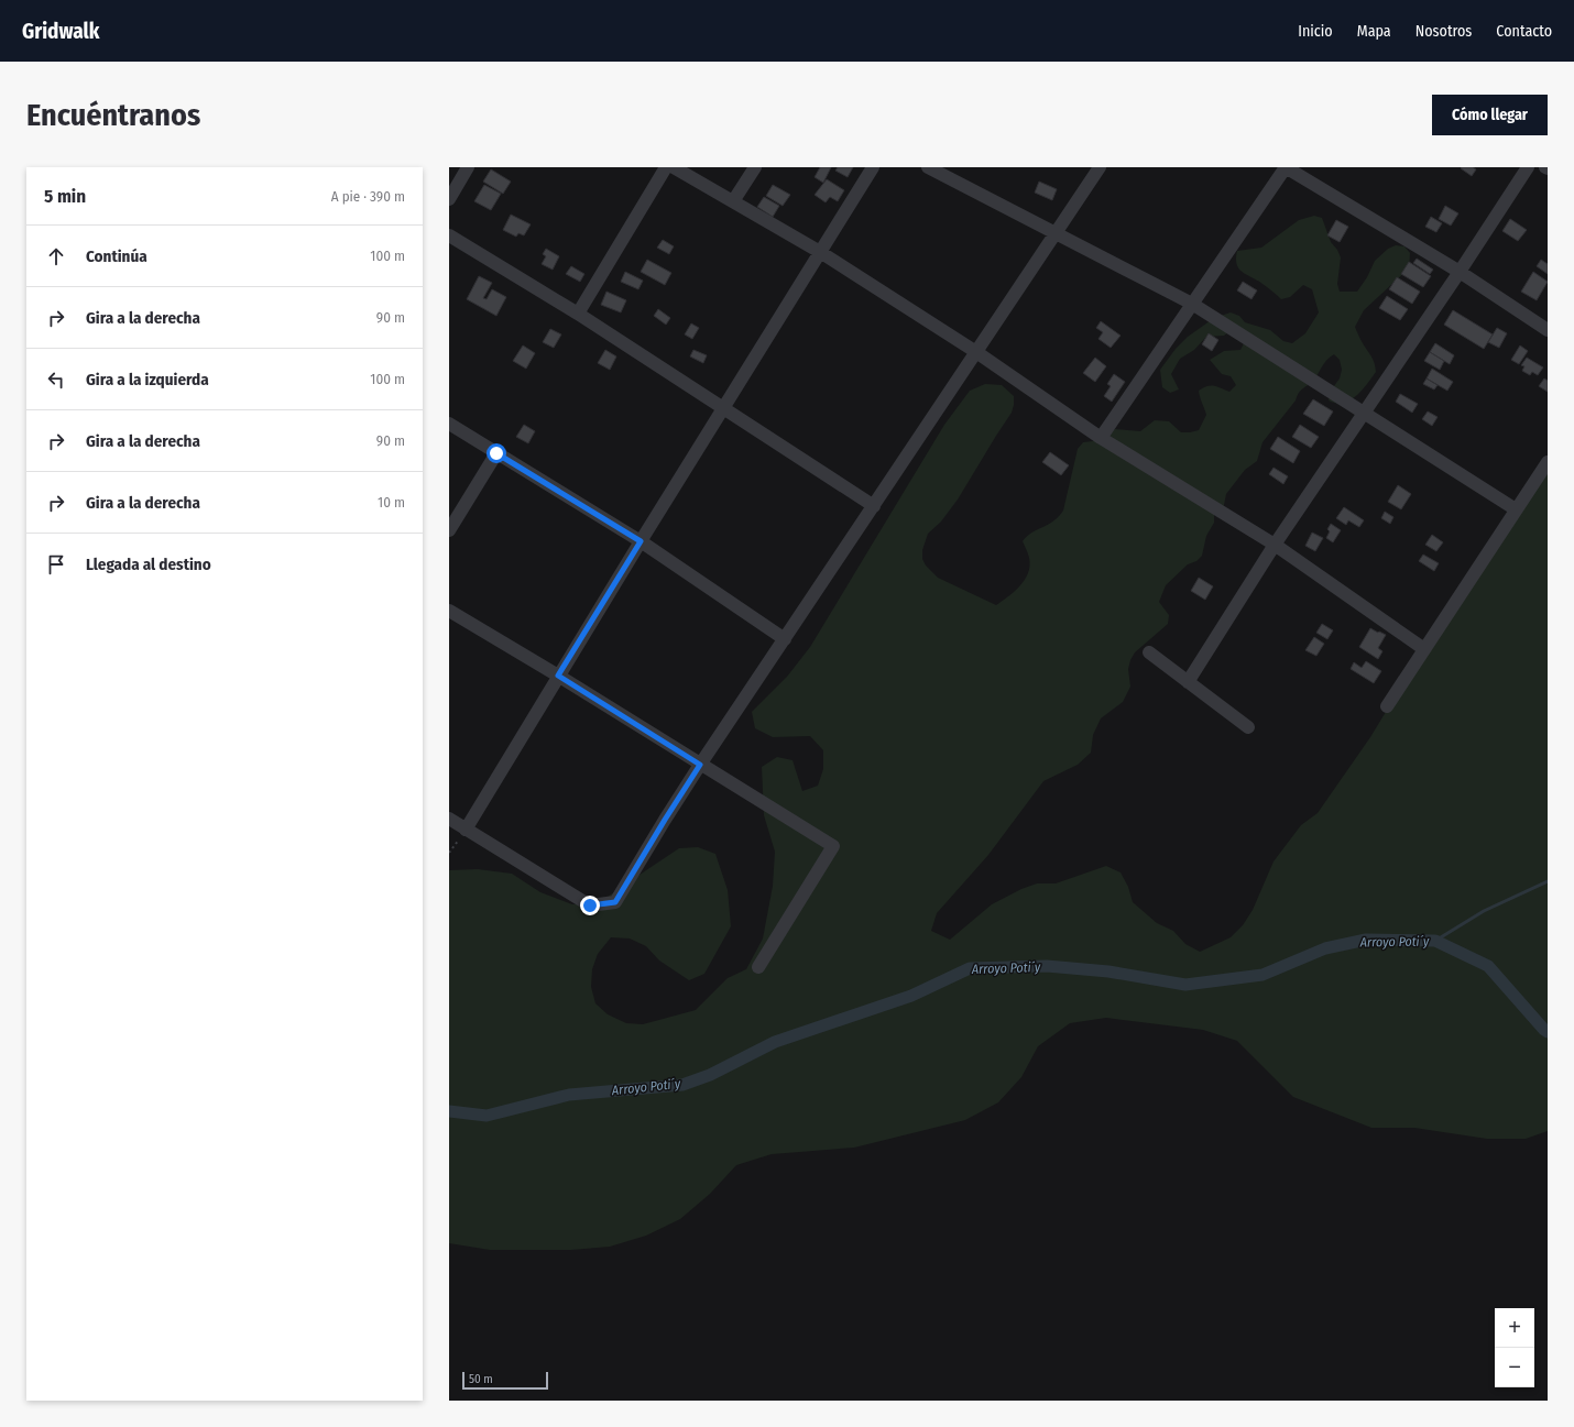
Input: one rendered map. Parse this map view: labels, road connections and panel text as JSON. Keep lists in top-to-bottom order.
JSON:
{
  "water": ["Arroyo Poti´y"],
  "scale_bar": "50 m",
  "page": {
    "header": "Gridwalk",
    "nav": [
      "Inicio",
      "Mapa",
      "Nosotros",
      "Contacto"
    ],
    "buttons": "Cómo llegar",
    "title": "Encuéntranos",
    "heading": ["5 min", "A pie · 390 m"],
    "list": [
      ["Continúa", "100 m"],
      ["Gira a la derecha", "90 m"],
      ["Gira a la izquierda", "100 m"],
      ["Gira a la derecha", "90 m"],
      ["Gira a la derecha", "10 m"],
      "Llegada al destino"
    ],
    "map_buttons": ["+", "−"],
    "scale": "50 m"
  }
}
